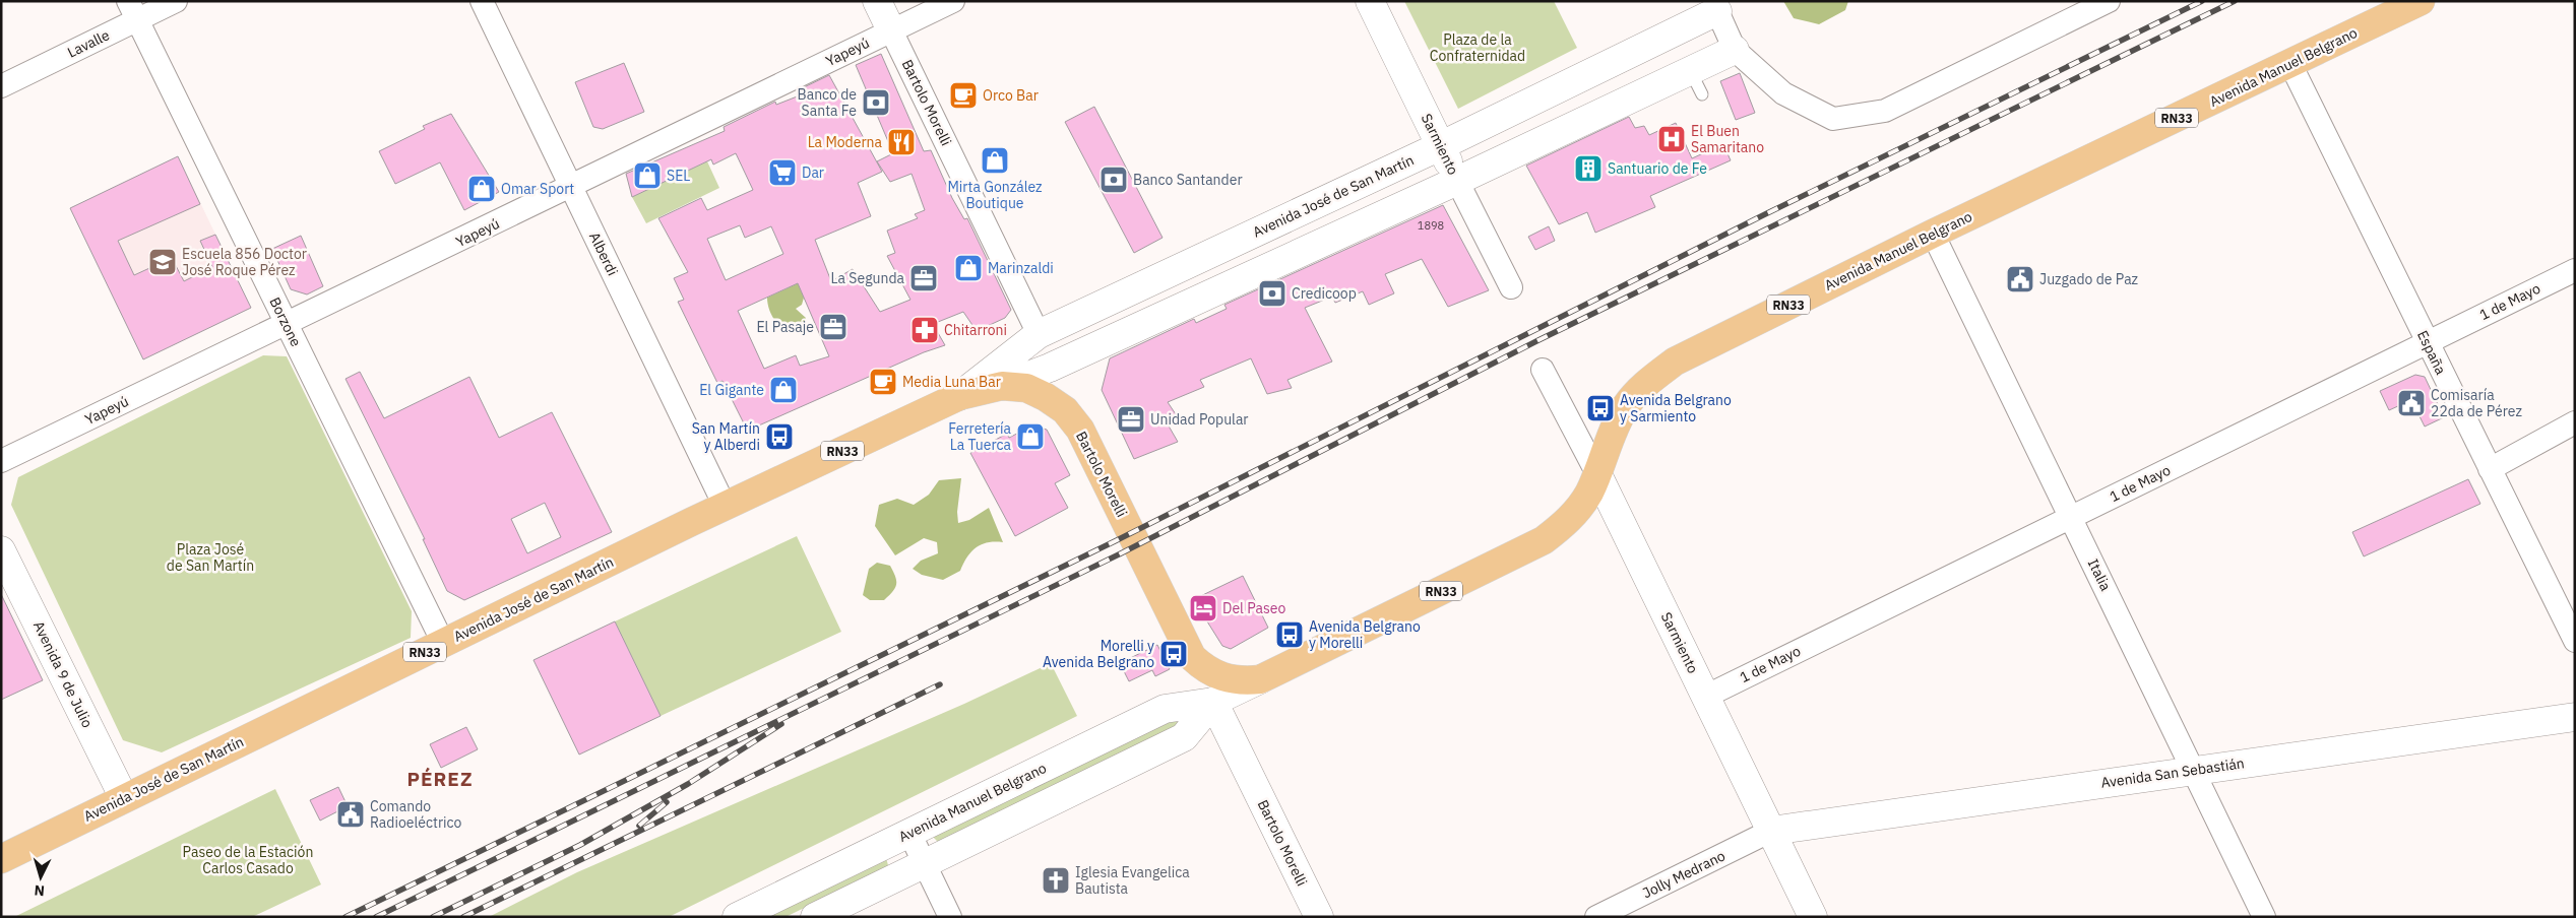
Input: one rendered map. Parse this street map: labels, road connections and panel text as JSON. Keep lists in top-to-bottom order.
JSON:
{
  "streets": {
    "main road": [
      "Avenida Manuel Belgrano",
      "Bartolo Morelli",
      "RN33",
      "Avenida José de San Martín"
    ],
    "street": [
      "Lavalle",
      "Yapeyú",
      "Sarmiento",
      "Alberdi",
      "1 de Mayo",
      "Borzone",
      "España",
      "Italia",
      "Avenida 9 de Julio",
      "Avenida San Sebastián",
      "Jolly Medrano"
    ]
  },
  "crossings": [
    ["Lavalle", "Borzone"],
    ["Yapeyú", "Bartolo Morelli"],
    ["Yapeyú", "Alberdi"],
    ["Yapeyú", "Borzone"],
    ["Avenida Manuel Belgrano", "Bartolo Morelli"],
    ["Avenida Manuel Belgrano", "Sarmiento"],
    ["Avenida Manuel Belgrano", "España"],
    ["Avenida Manuel Belgrano", "Italia"],
    ["Bartolo Morelli", "RN33"],
    ["Bartolo Morelli", "Avenida José de San Martín"],
    ["RN33", "Avenida José de San Martín"],
    ["Sarmiento", "Avenida José de San Martín"],
    ["Sarmiento", "1 de Mayo"],
    ["Sarmiento", "Avenida San Sebastián"],
    ["Sarmiento", "Jolly Medrano"],
    ["Avenida José de San Martín", "Alberdi"],
    ["Avenida José de San Martín", "Borzone"],
    ["Avenida José de San Martín", "Avenida 9 de Julio"],
    ["1 de Mayo", "España"],
    ["1 de Mayo", "Italia"],
    ["Italia", "Avenida San Sebastián"],
    ["Avenida San Sebastián", "Jolly Medrano"]
  ],
  "districts": ["PÉREZ"],
  "parks": ["Plaza de la Confraternidad", "Plaza José de San Martín", "Paseo de la Estación Carlos Casado"],
  "places": {
    "cafe": ["Orco Bar", "Media Luna Bar"],
    "bank": ["Banco de Santa Fe", "Banco Santander", "Credicoop"],
    "hospital": ["El Buen Samaritano"],
    "restaurant": ["La Moderna"],
    "shop": [
      "Mirta González Boutique",
      "SEL",
      "Omar Sport",
      "Marinzaldi",
      "El Gigante",
      "Ferretería La Tuerca"
    ],
    "building": ["Santuario de Fe"],
    "supermarket": ["Dar"],
    "school or university": ["Escuela 856 Doctor José Roque Pérez"],
    "office": ["La Segunda", "El Pasaje", "Unidad Popular"],
    "public building": ["Juzgado de Paz", "Comisaría 22da de Pérez", "Comando Radioeléctrico"],
    "pharmacy": ["Chitarroni"],
    "bus stop": [
      "Avenida Belgrano y Sarmiento",
      "San Martín y Alberdi",
      "Avenida Belgrano y Morelli",
      "Morelli y Avenida Belgrano"
    ],
    "hotel": ["Del Paseo"],
    "church": ["Iglesia Evangelica Bautista"]
  },
  "house_numbers": ["1898"],
  "north": "bottom"
}
